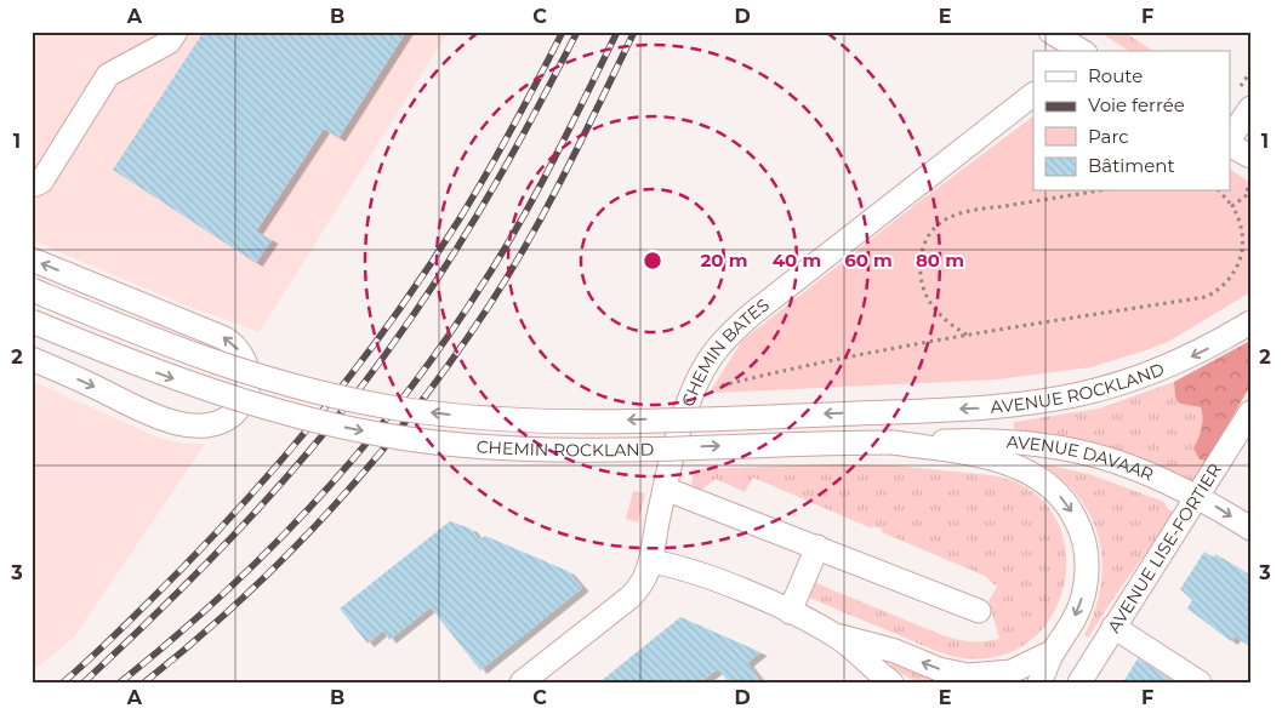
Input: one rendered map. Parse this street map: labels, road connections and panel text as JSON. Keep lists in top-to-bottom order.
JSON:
{
  "streets": {
    "street": [
      "CHEMIN BATES",
      "AVENUE ROCKLAND",
      "CHEMIN ROCKLAND",
      "AVENUE DAVAAR",
      "AVENUE LISE-FORTIER"
    ]
  },
  "crossings": [
    ["AVENUE ROCKLAND", "CHEMIN ROCKLAND"],
    ["CHEMIN ROCKLAND", "AVENUE DAVAAR"],
    ["AVENUE DAVAAR", "AVENUE LISE-FORTIER"]
  ],
  "one_way": ["AVENUE ROCKLAND"],
  "legend": [
    "Route",
    "Voie ferrée",
    "Parc",
    "Bâtiment"
  ],
  "grid": {
    "columns": [
      "A",
      "B",
      "C",
      "D",
      "E",
      "F"
    ],
    "rows": ["1", "2", "3"]
  },
  "rings": [
    "20 m",
    "40 m",
    "60 m",
    "80 m"
  ]
}
